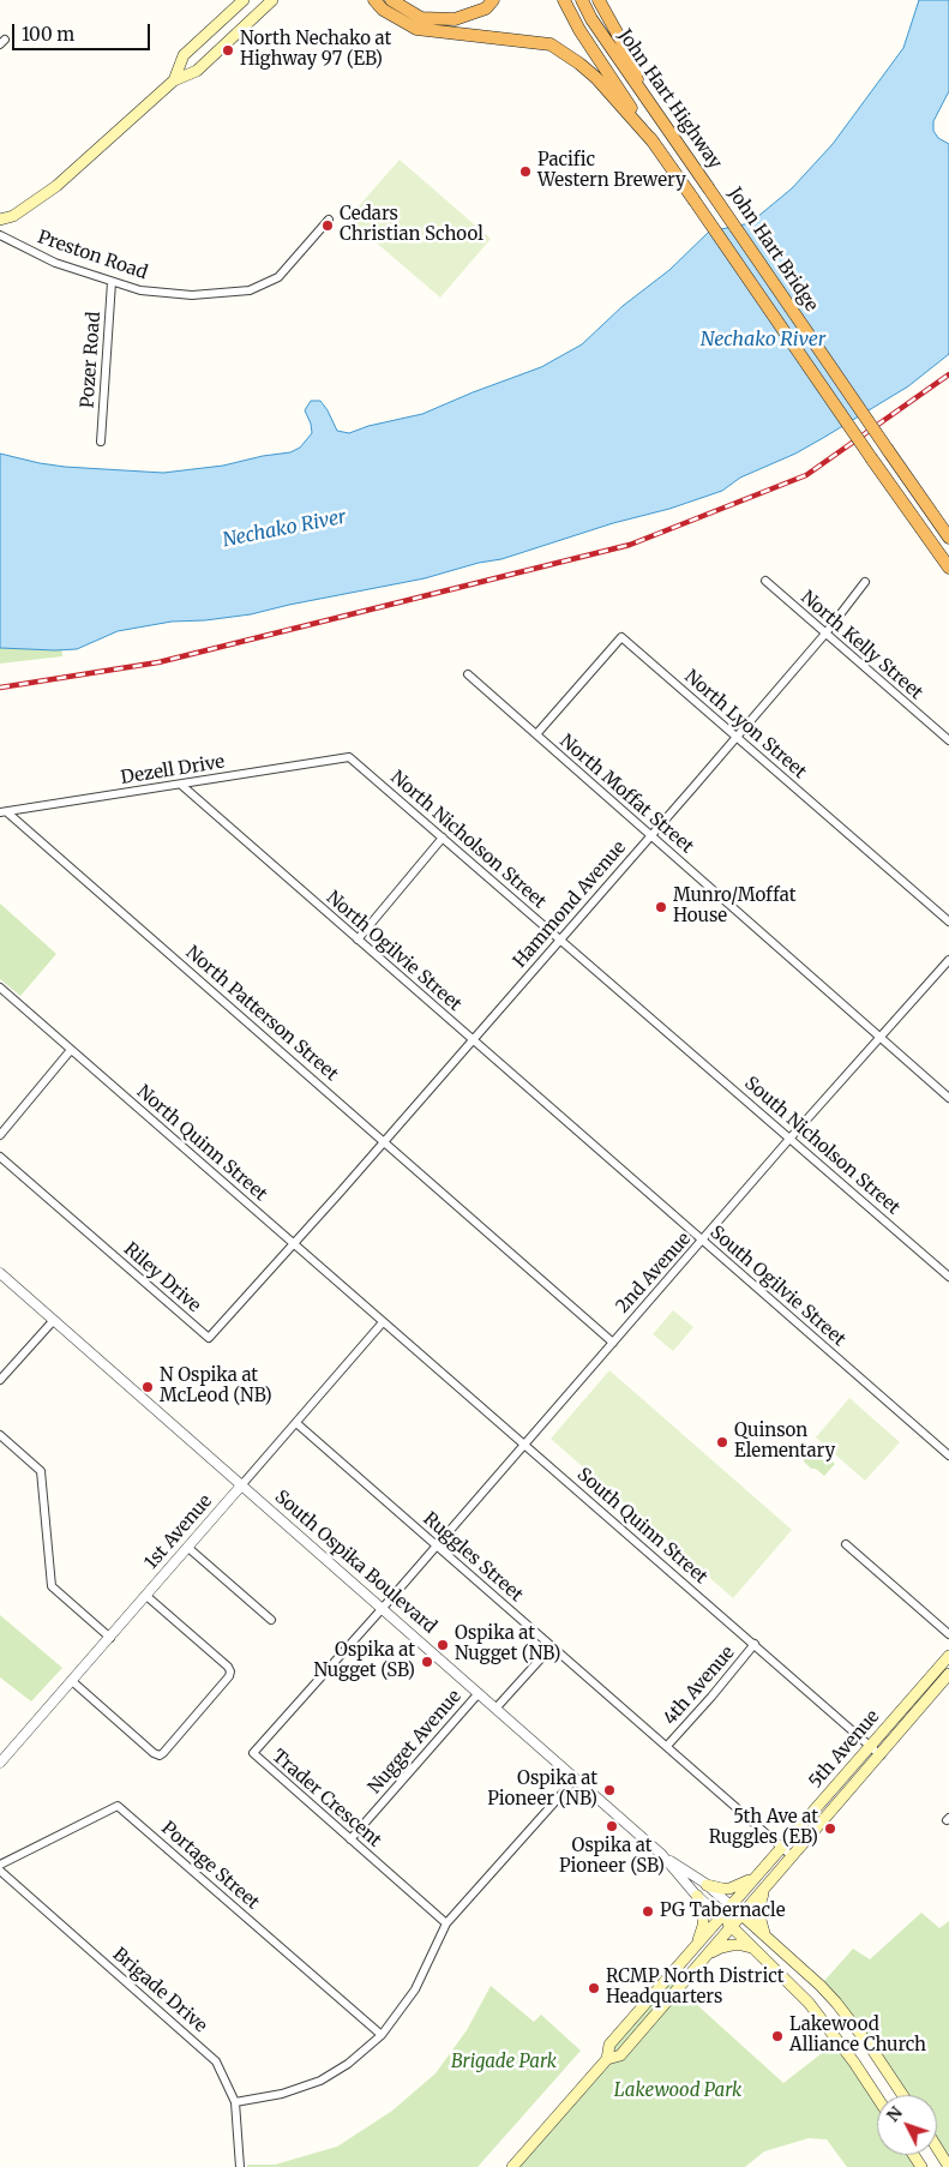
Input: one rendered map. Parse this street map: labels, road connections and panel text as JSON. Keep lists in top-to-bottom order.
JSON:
{
  "streets": {
    "highway": ["John Hart Highway", "John Hart Bridge"],
    "main road": ["South Ospika Boulevard", "5th Avenue"],
    "street": [
      "Preston Road",
      "Pozer Road",
      "North Kelly Street",
      "North Lyon Street",
      "Dezell Drive",
      "North Moffat Street",
      "North Nicholson Street",
      "Hammond Avenue",
      "North Ogilvie Street",
      "North Patterson Street",
      "North Quinn Street",
      "South Nicholson Street",
      "2nd Avenue",
      "Riley Drive",
      "South Ogilvie Street",
      "South Quinn Street",
      "1st Avenue",
      "Ruggles Street",
      "4th Avenue",
      "Nugget Avenue",
      "Trader Crescent",
      "Portage Street",
      "Brigade Drive"
    ]
  },
  "crossings": [
    ["John Hart Highway", "John Hart Bridge"],
    ["Preston Road", "Pozer Road"],
    ["North Kelly Street", "Hammond Avenue"],
    ["North Lyon Street", "North Moffat Street"],
    ["North Lyon Street", "Hammond Avenue"],
    ["Dezell Drive", "North Nicholson Street"],
    ["Dezell Drive", "North Ogilvie Street"],
    ["Dezell Drive", "North Patterson Street"],
    ["North Moffat Street", "Hammond Avenue"],
    ["North Moffat Street", "2nd Avenue"],
    ["North Nicholson Street", "Hammond Avenue"],
    ["North Nicholson Street", "South Nicholson Street"],
    ["Hammond Avenue", "North Ogilvie Street"],
    ["Hammond Avenue", "North Patterson Street"],
    ["Hammond Avenue", "North Quinn Street"],
    ["Hammond Avenue", "Riley Drive"],
    ["North Ogilvie Street", "South Ogilvie Street"],
    ["North Patterson Street", "2nd Avenue"],
    ["North Quinn Street", "Riley Drive"],
    ["North Quinn Street", "South Quinn Street"],
    ["North Quinn Street", "1st Avenue"],
    ["South Nicholson Street", "2nd Avenue"],
    ["2nd Avenue", "South Ogilvie Street"],
    ["2nd Avenue", "South Quinn Street"],
    ["2nd Avenue", "Ruggles Street"],
    ["2nd Avenue", "South Ospika Boulevard"],
    ["2nd Avenue", "Trader Crescent"],
    ["South Quinn Street", "1st Avenue"],
    ["South Quinn Street", "4th Avenue"],
    ["South Quinn Street", "5th Avenue"],
    ["1st Avenue", "Ruggles Street"],
    ["1st Avenue", "South Ospika Boulevard"],
    ["Ruggles Street", "4th Avenue"],
    ["Ruggles Street", "5th Avenue"],
    ["South Ospika Boulevard", "Nugget Avenue"],
    ["South Ospika Boulevard", "5th Avenue"],
    ["South Ospika Boulevard", "Trader Crescent"],
    ["Nugget Avenue", "Trader Crescent"]
  ],
  "water": ["Nechako River"],
  "parks": ["Brigade Park", "Lakewood Park"],
  "places": [
    "North Nechako at Highway 97 (EB)",
    "Pacific Western Brewery",
    "Cedars Christian School",
    "Munro/Moffat House",
    "N Ospika at McLeod (NB)",
    "Quinson Elementary",
    "Ospika at Nugget (NB)",
    "Ospika at Nugget (SB)",
    "Ospika at Pioneer (NB)",
    "Ospika at Pioneer (SB)",
    "5th Ave at Ruggles (EB)",
    "PG Tabernacle",
    "RCMP North District Headquarters",
    "Lakewood Alliance Church"
  ],
  "scale_bar": "100 m",
  "north": "top left"
}
